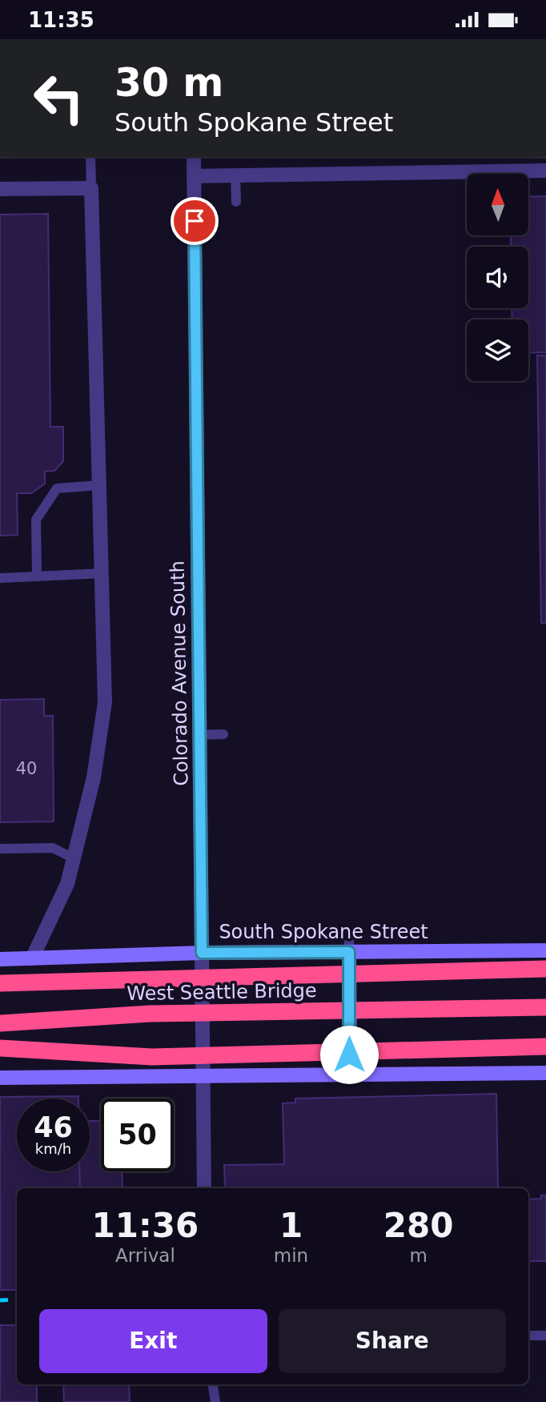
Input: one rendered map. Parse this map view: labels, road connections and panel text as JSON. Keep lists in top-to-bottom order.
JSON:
{
  "streets": {
    "highway": ["West Seattle Bridge"],
    "main road": ["South Spokane Street"],
    "street": ["Colorado Avenue South"]
  },
  "crossings": [
    ["Colorado Avenue South", "South Spokane Street"]
  ],
  "house_numbers": ["40"],
  "north": "top",
  "page": {
    "status": "11:35",
    "turn": ["30 m", "South Spokane Street"],
    "speed": "46 km/h",
    "limit": "50",
    "eta": [
      "11:36",
      "Arrival",
      "1",
      "min",
      "280",
      "m"
    ],
    "buttons": ["Exit", "Share"]
  }
}
